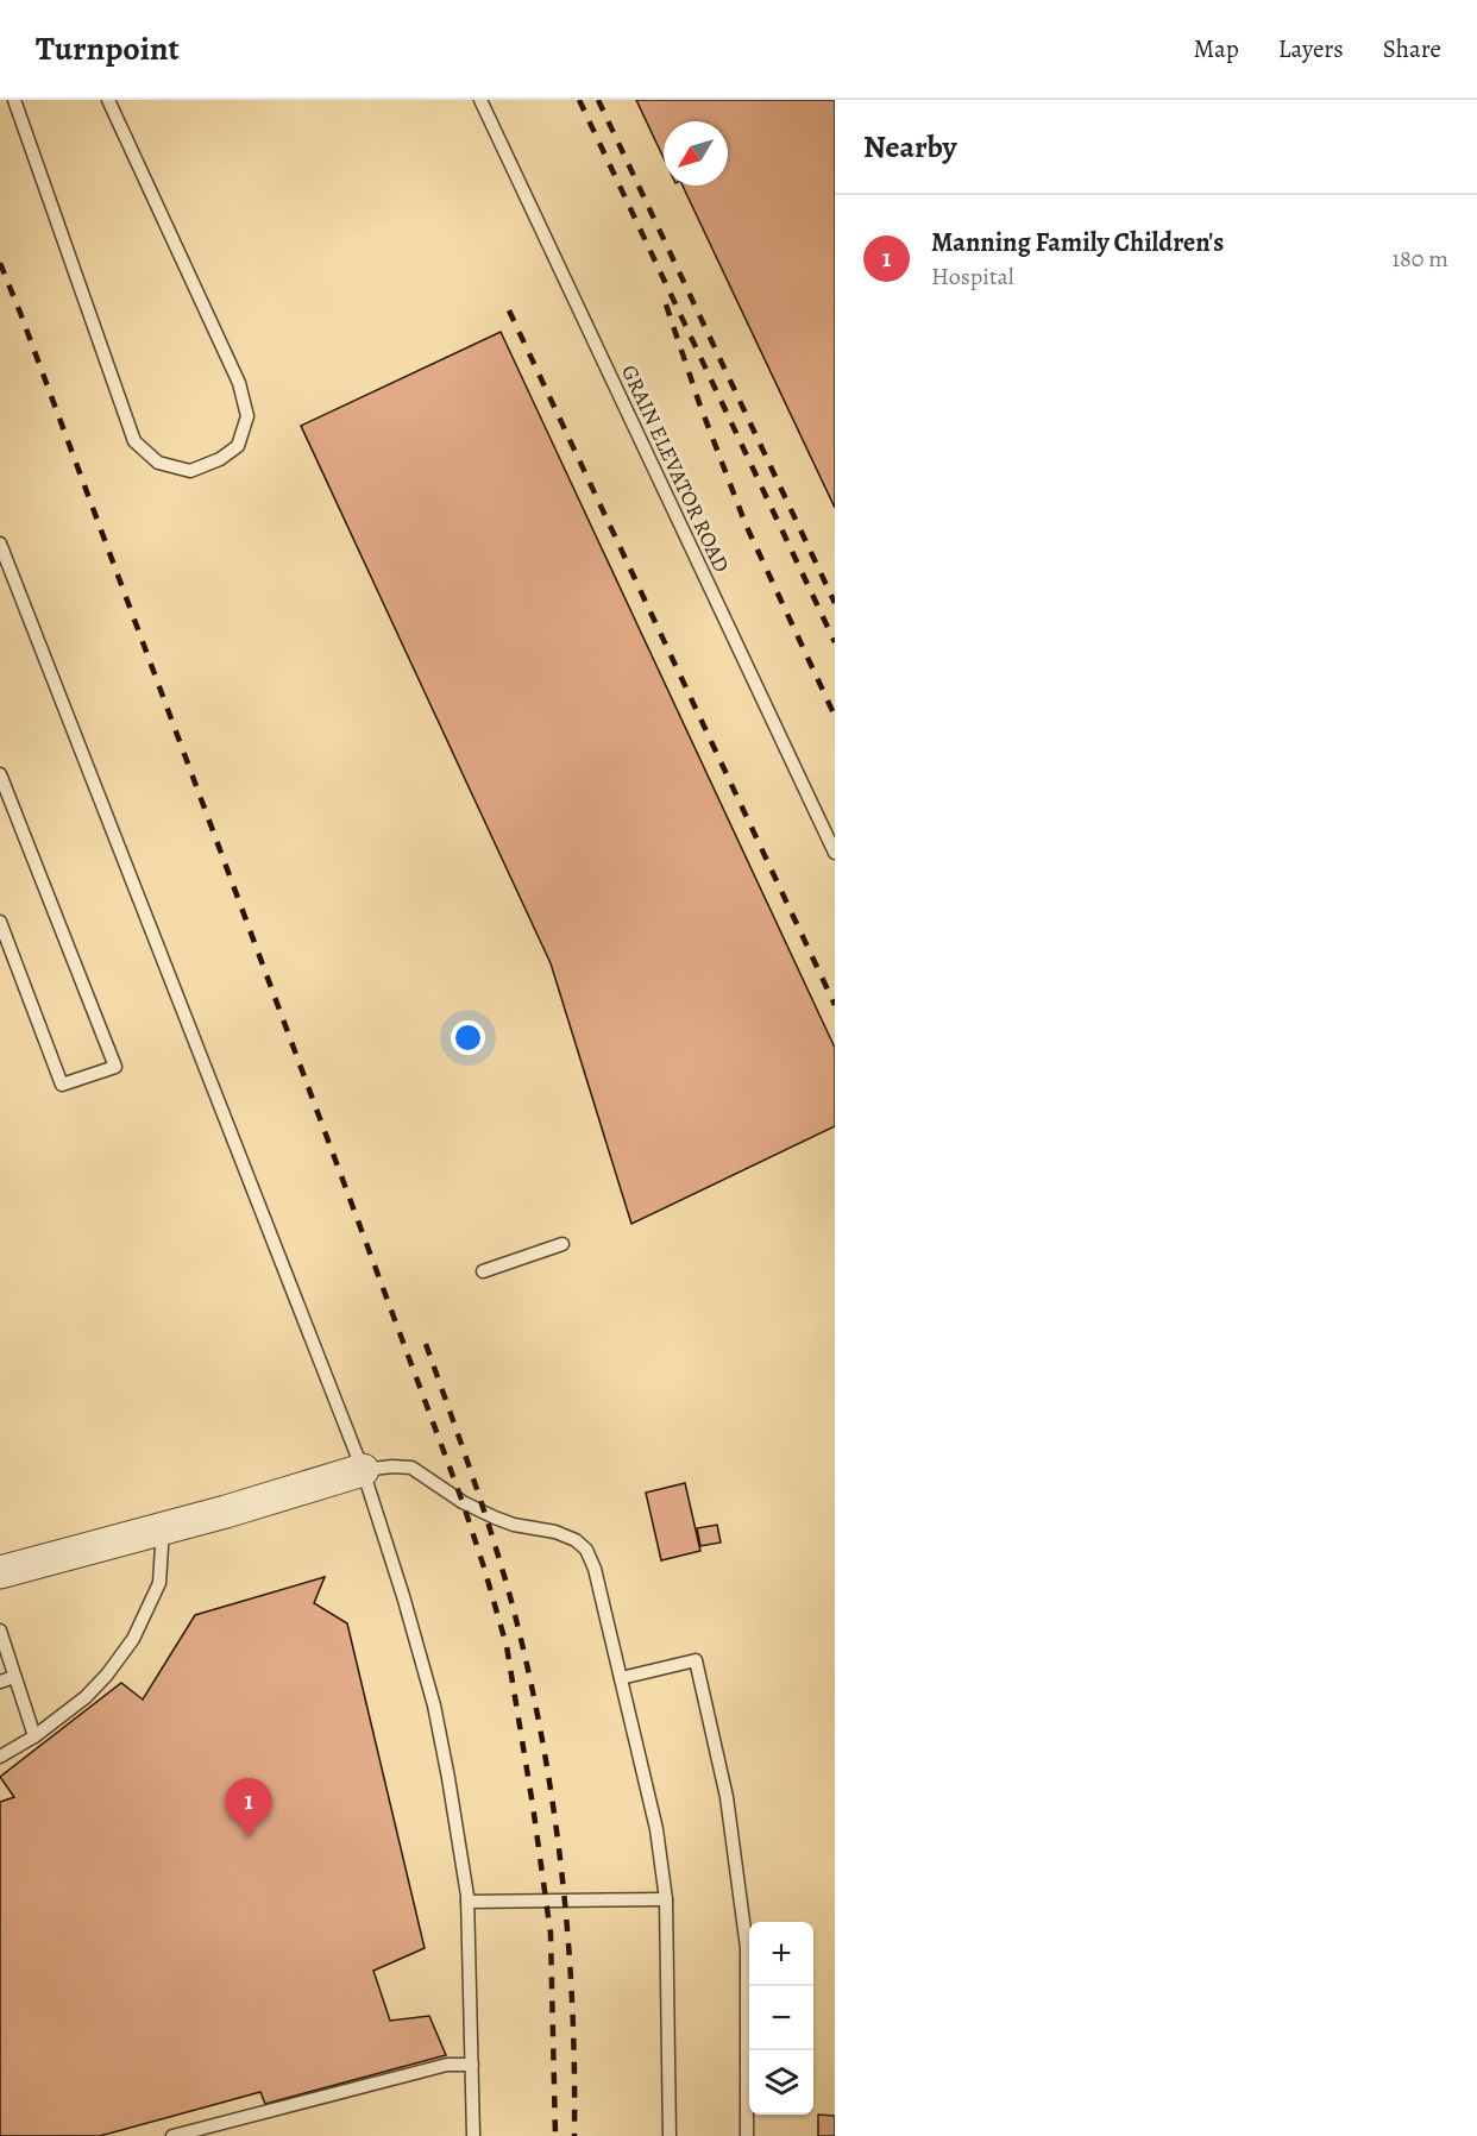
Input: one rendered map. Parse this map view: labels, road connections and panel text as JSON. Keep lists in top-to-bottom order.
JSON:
{
  "streets": {
    "lane": ["GRAIN ELEVATOR ROAD"]
  },
  "north": "bottom left",
  "page": {
    "header": "Turnpoint",
    "nav": ["Map", "Layers", "Share"],
    "heading": "Nearby",
    "list": [
      {
        "mark": "1",
        "name": "Manning Family Children's",
        "note": "Hospital",
        "value": "180 m"
      }
    ],
    "pins": "1",
    "map_buttons": ["+", "−"]
  }
}
